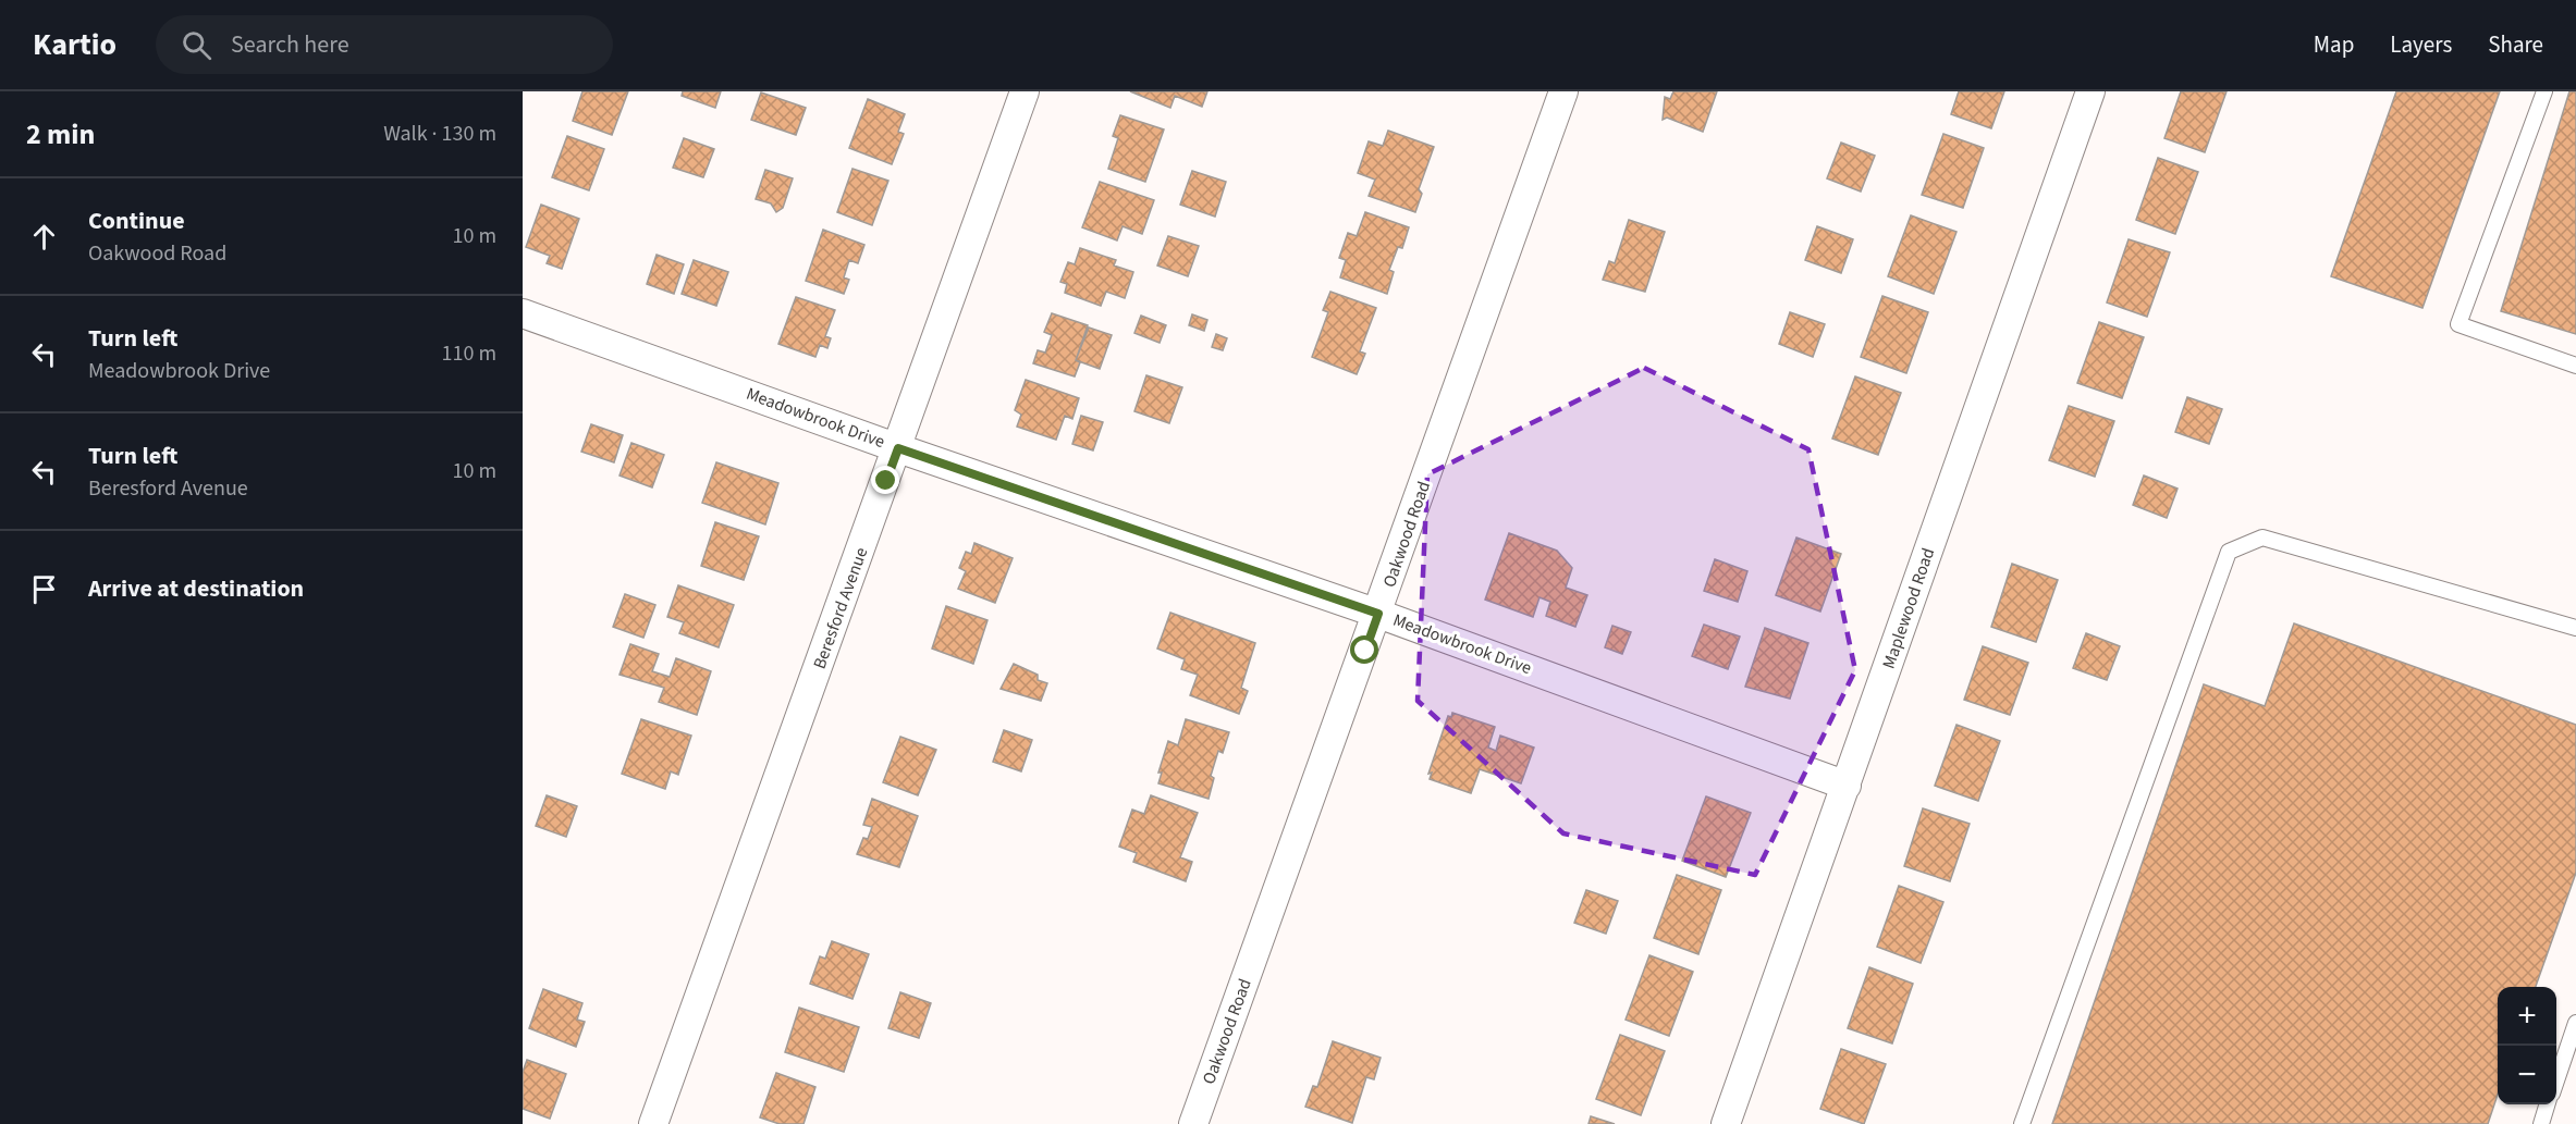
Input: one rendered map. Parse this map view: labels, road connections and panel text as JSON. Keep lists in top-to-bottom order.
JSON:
{
  "streets": {
    "street": [
      "Meadowbrook Drive",
      "Oakwood Road",
      "Beresford Avenue",
      "Maplewood Road"
    ]
  },
  "crossings": [
    ["Meadowbrook Drive", "Oakwood Road"],
    ["Meadowbrook Drive", "Beresford Avenue"],
    ["Meadowbrook Drive", "Maplewood Road"]
  ],
  "page": {
    "header": "Kartio",
    "search": "Search here",
    "nav": ["Map", "Layers", "Share"],
    "heading": ["2 min", "Walk · 130 m"],
    "list": [
      ["Continue", "Oakwood Road", "10 m"],
      ["Turn left", "Meadowbrook Drive", "110 m"],
      ["Turn left", "Beresford Avenue", "10 m"],
      "Arrive at destination"
    ],
    "map_buttons": ["+", "−"]
  }
}
